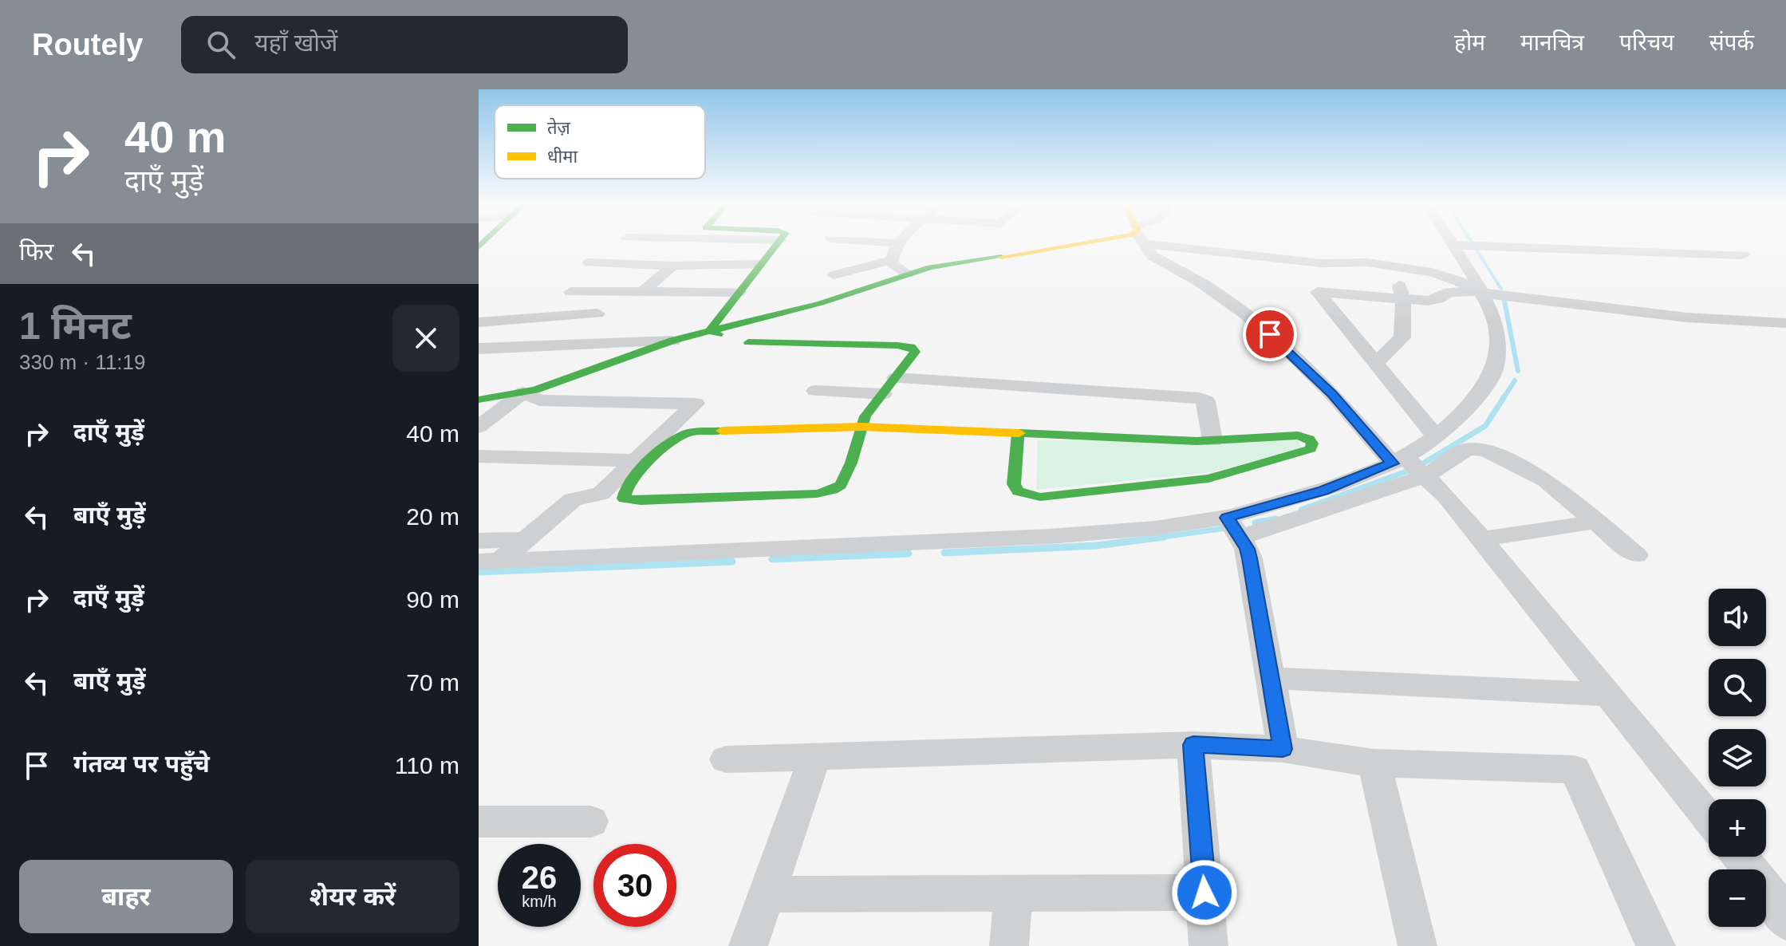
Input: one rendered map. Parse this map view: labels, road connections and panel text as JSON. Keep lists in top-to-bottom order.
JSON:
{
  "legend": ["तेज़", "धीमा"],
  "page": {
    "header": "Routely",
    "search": "यहाँ खोजें",
    "nav": [
      "होम",
      "मानचित्र",
      "परिचय",
      "संपर्क"
    ],
    "turn": ["40 m", "दाएँ मुड़ें"],
    "then": "फिर",
    "heading": ["1 मिनट", "330 m · 11:19"],
    "list": [
      {
        "name": "दाएँ मुड़ें",
        "value": "40 m"
      },
      {
        "name": "बाएँ मुड़ें",
        "value": "20 m"
      },
      {
        "name": "दाएँ मुड़ें",
        "value": "90 m"
      },
      {
        "name": "बाएँ मुड़ें",
        "value": "70 m"
      },
      {
        "name": "गंतव्य पर पहुँचे",
        "value": "110 m"
      }
    ],
    "map_buttons": ["+", "−"],
    "speed": "26 km/h",
    "limit": "30",
    "buttons": ["बाहर", "शेयर करें"]
  }
}
